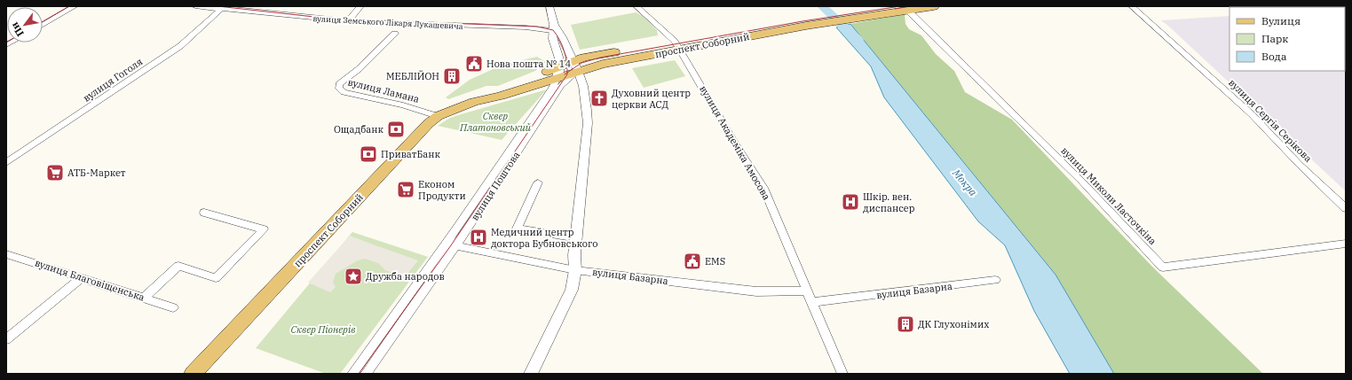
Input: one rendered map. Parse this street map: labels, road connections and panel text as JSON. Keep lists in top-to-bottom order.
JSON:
{
  "streets": {
    "main road": ["проспект Соборний"],
    "street": [
      "вулиця Земського Лікаря Лукашевича",
      "вулиця Гоголя",
      "вулиця Ламана",
      "вулиця Сергія Серікова",
      "вулиця Академіка Амосова",
      "вулиця Поштова",
      "вулиця Миколи Ласточкіна",
      "вулиця Базарна",
      "вулиця Благовіщенська"
    ]
  },
  "crossings": [
    ["вулиця Земського Лікаря Лукашевича", "вулиця Гоголя"],
    ["проспект Соборний", "вулиця Ламана"],
    ["проспект Соборний", "вулиця Академіка Амосова"],
    ["проспект Соборний", "вулиця Поштова"],
    ["проспект Соборний", "вулиця Миколи Ласточкіна"],
    ["вулиця Академіка Амосова", "вулиця Базарна"],
    ["вулиця Поштова", "вулиця Базарна"]
  ],
  "water": ["Мокра"],
  "parks": ["Сквер Платоновський", "Сквер Піонерів"],
  "places": {
    "public building": ["Нова пошта № 14", "EMS"],
    "building": ["МЕБЛІЙОН", "ДК Глухонімих"],
    "church": ["Духовний центр церкви АСД"],
    "bank": ["Ощадбанк", "ПриватБанк"],
    "supermarket": ["АТБ-Маркет", "Економ Продукти"],
    "hospital": ["Шкір. вен. диспансер", "Медичний центр доктора Бубновського"],
    "place": ["Дружба народов"]
  },
  "legend": ["Вулиця", "Парк", "Вода"],
  "north": "bottom left"
}
